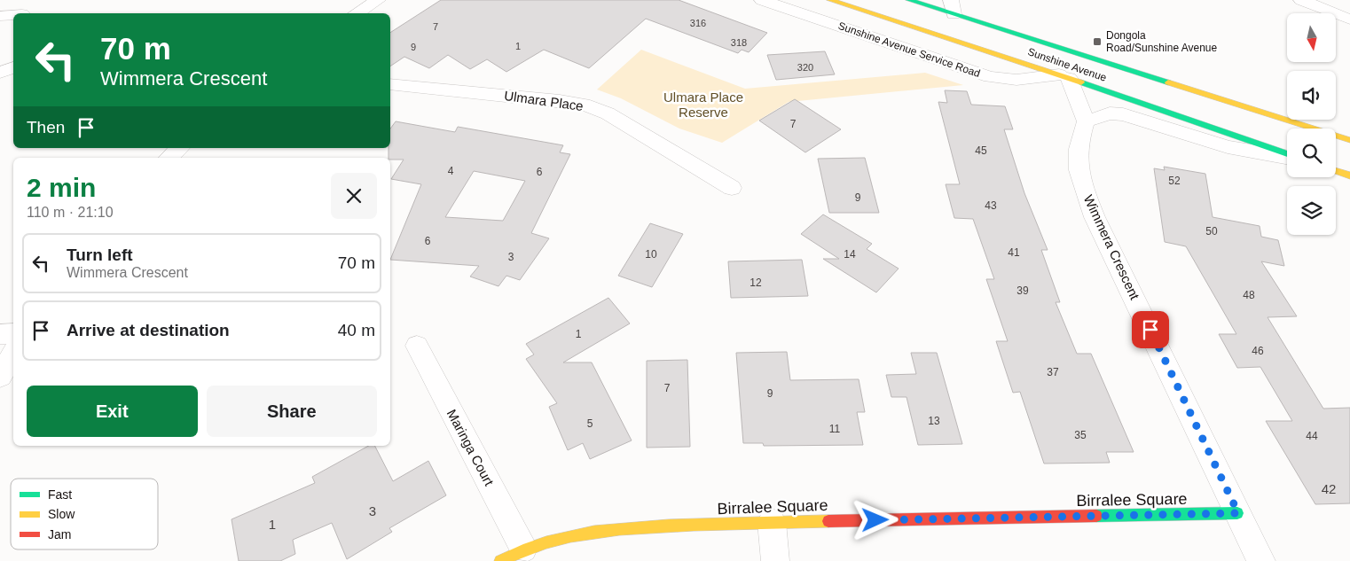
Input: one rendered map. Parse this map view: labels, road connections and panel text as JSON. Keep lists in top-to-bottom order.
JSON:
{
  "streets": {
    "main road": ["Sunshine Avenue", "Birralee Square"],
    "street": [
      "Sunshine Avenue Service Road",
      "Ulmara Place",
      "Wimmera Crescent",
      "Maringa Court"
    ]
  },
  "crossings": [
    ["Sunshine Avenue Service Road", "Sunshine Avenue"],
    ["Wimmera Crescent", "Birralee Square"],
    ["Maringa Court", "Birralee Square"]
  ],
  "parks": ["Ulmara Place Reserve"],
  "places": {
    "transit": ["Dongola Road/Sunshine Avenue"]
  },
  "house_numbers": [
    "316",
    "7",
    "318",
    "1",
    "9",
    "320",
    "7",
    "45",
    "4",
    "6",
    "52",
    "9",
    "43",
    "50",
    "6",
    "41",
    "10",
    "14",
    "3",
    "12",
    "39",
    "48",
    "1",
    "46",
    "37",
    "7",
    "9",
    "13",
    "5",
    "11",
    "35",
    "44",
    "42",
    "3",
    "1"
  ],
  "legend": ["Fast", "Slow", "Jam"],
  "north": "bottom",
  "page": {
    "turn": ["70 m", "Wimmera Crescent"],
    "then": "Then",
    "heading": ["2 min", "110 m · 21:10"],
    "list": [
      {
        "name": "Turn left",
        "note": "Wimmera Crescent",
        "value": "70 m"
      },
      {
        "name": "Arrive at destination",
        "value": "40 m"
      }
    ],
    "buttons": ["Exit", "Share"]
  }
}
